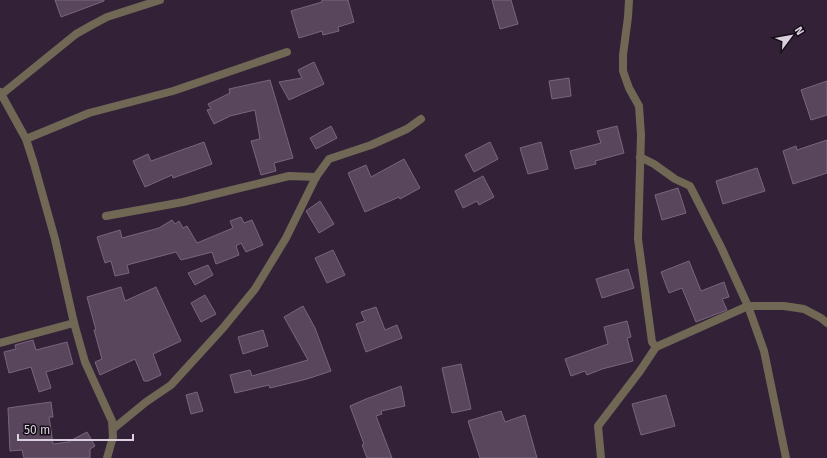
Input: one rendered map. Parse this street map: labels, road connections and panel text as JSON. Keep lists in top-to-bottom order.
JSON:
{
  "scale_bar": "50 m",
  "north": "top right"
}
